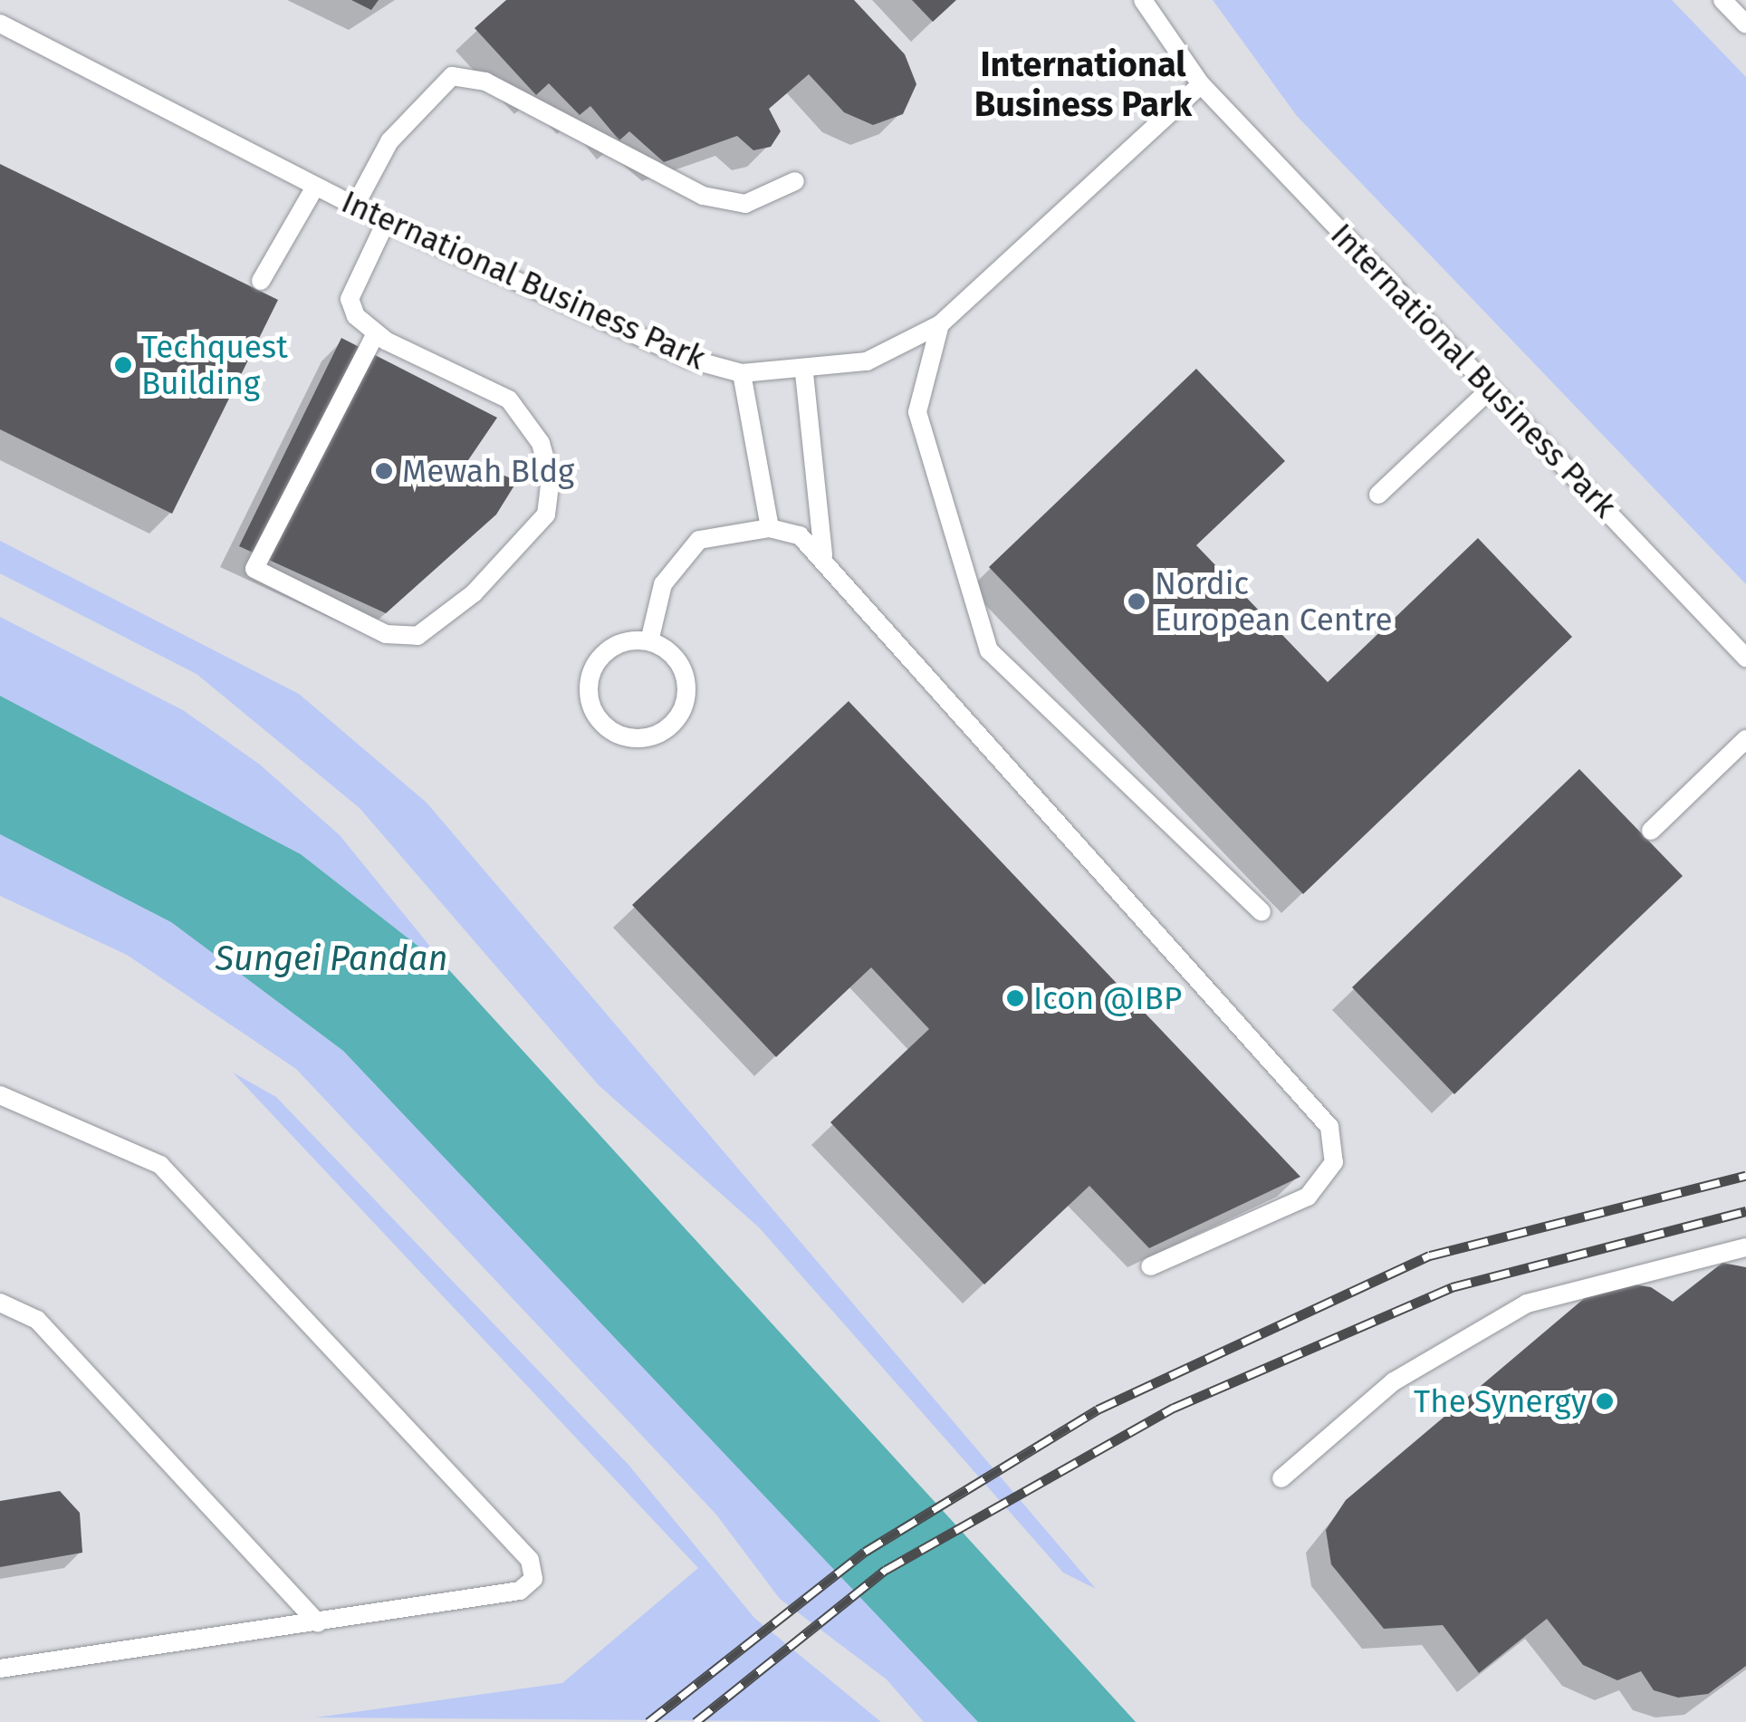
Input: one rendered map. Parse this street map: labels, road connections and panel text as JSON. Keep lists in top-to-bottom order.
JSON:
{
  "streets": {
    "lane": ["International Business Park"]
  },
  "districts": ["International Business Park"],
  "water": ["Sungei Pandan"],
  "places": [
    "Techquest Building",
    "Mewah Bldg",
    "Nordic European Centre",
    "Icon @IBP",
    "The Synergy"
  ]
}
